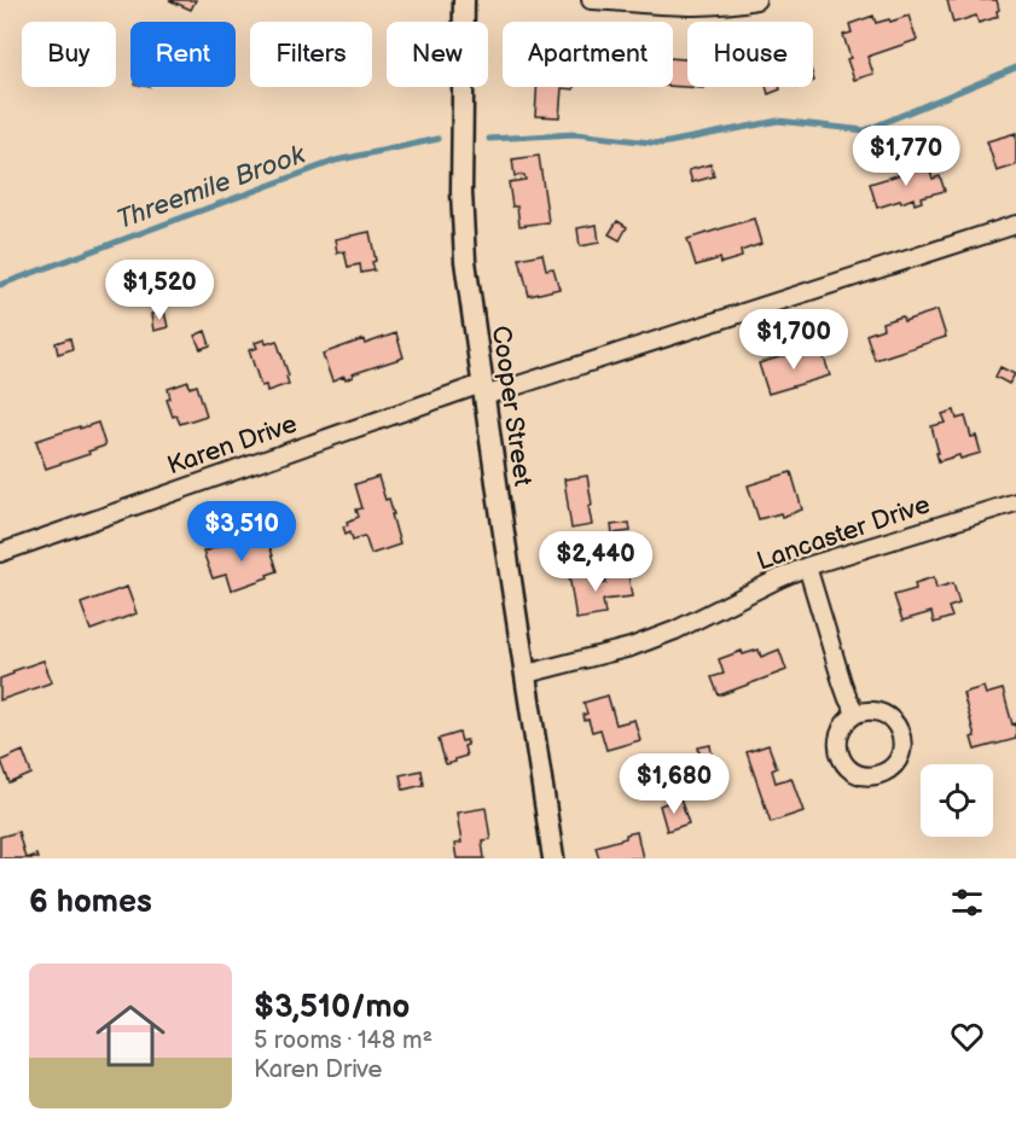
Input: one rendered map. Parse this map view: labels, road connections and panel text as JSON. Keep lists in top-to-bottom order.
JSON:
{
  "streets": {
    "street": ["Cooper Street", "Karen Drive", "Lancaster Drive"]
  },
  "crossings": [
    ["Cooper Street", "Karen Drive"],
    ["Cooper Street", "Lancaster Drive"]
  ],
  "water": ["Threemile Brook"],
  "page": {
    "chip": [
      "Buy",
      "Rent",
      "Filters",
      "New",
      "Apartment",
      "House"
    ],
    "price": [
      "$1,770",
      "$1,520",
      "$1,700",
      "$3,510",
      "$2,440",
      "$1,680"
    ],
    "heading": "6 homes",
    "list": [
      {
        "name": "$3,510/mo",
        "note": "5 rooms · 148 m² · Karen Drive"
      }
    ]
  }
}
